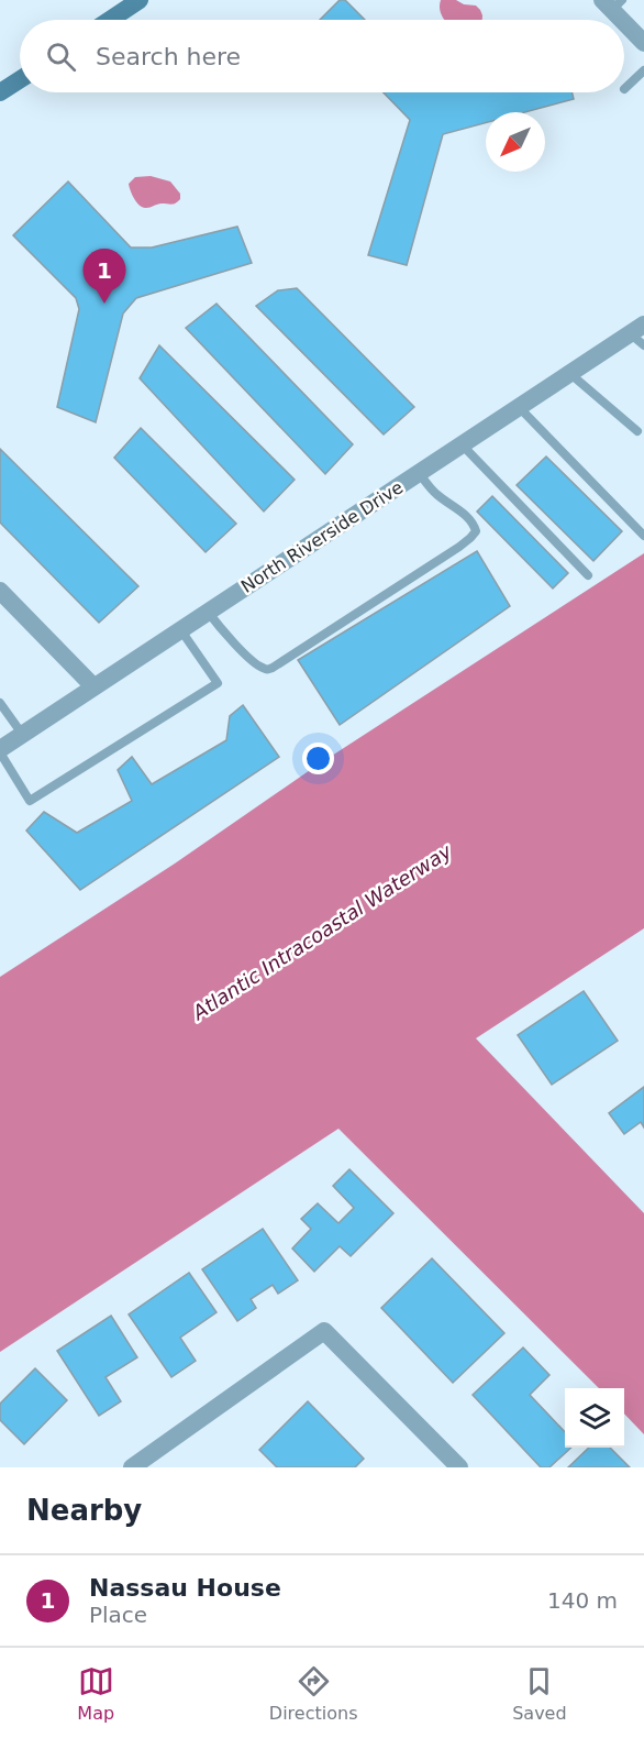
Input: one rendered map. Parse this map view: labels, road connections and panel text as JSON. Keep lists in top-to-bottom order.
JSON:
{
  "streets": {
    "street": ["North Riverside Drive"]
  },
  "water": ["Atlantic Intracoastal Waterway"],
  "north": "bottom left",
  "page": {
    "search": "Search here",
    "pins": "1",
    "heading": "Nearby",
    "list": [
      {
        "mark": "1",
        "name": "Nassau House",
        "note": "Place",
        "value": "140 m"
      }
    ],
    "nav": ["Map", "Directions", "Saved"]
  }
}
